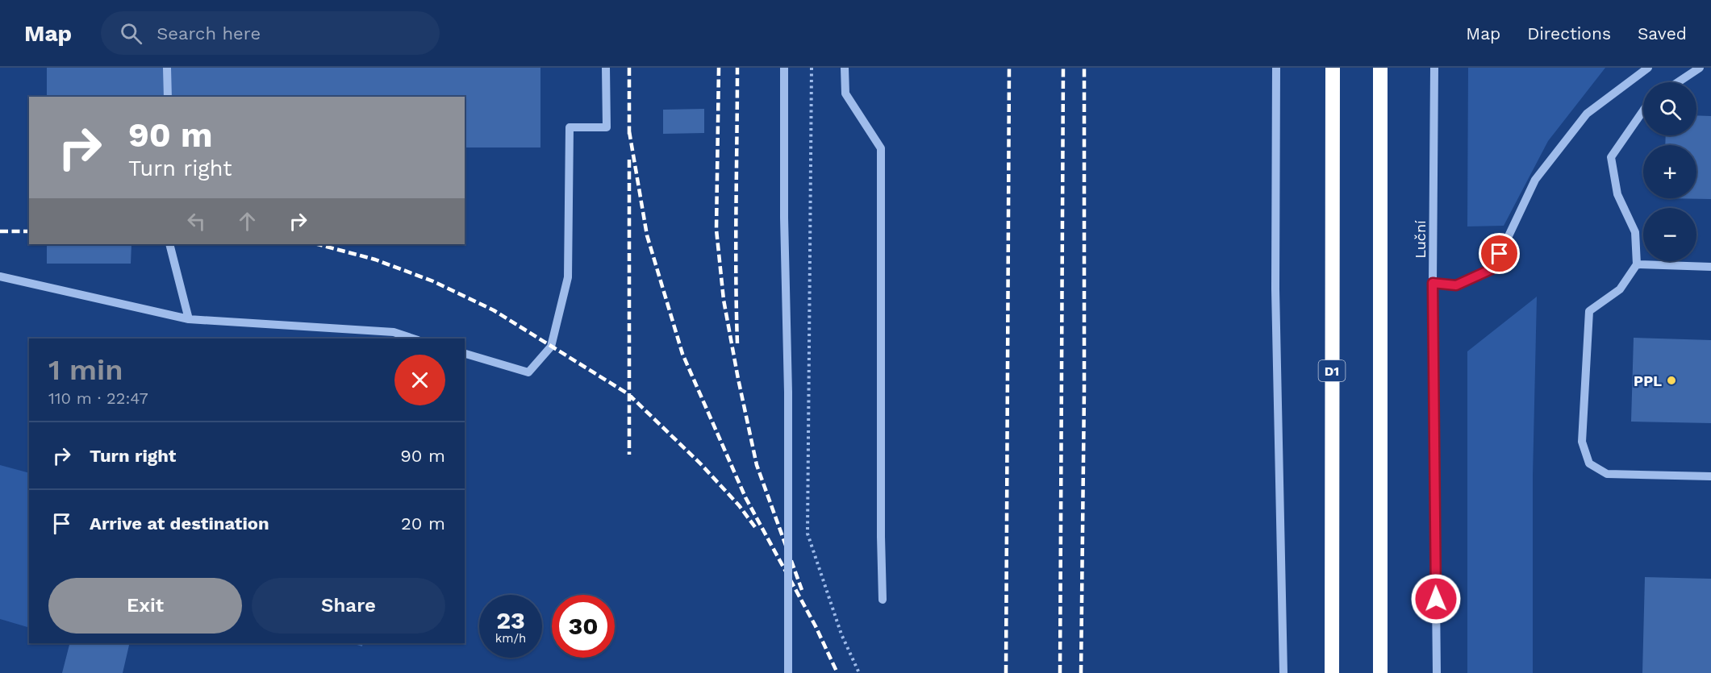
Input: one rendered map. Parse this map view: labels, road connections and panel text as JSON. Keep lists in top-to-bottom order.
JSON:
{
  "streets": {
    "highway": ["D1"],
    "street": ["Luční"]
  },
  "places": ["PPL"],
  "page": {
    "header": "Map",
    "search": "Search here",
    "nav": ["Map", "Directions", "Saved"],
    "map_buttons": ["+", "−"],
    "turn": ["90 m", "Turn right"],
    "heading": ["1 min", "110 m · 22:47"],
    "list": [
      {
        "name": "Turn right",
        "value": "90 m"
      },
      {
        "name": "Arrive at destination",
        "value": "20 m"
      }
    ],
    "buttons": ["Exit", "Share"],
    "speed": "23 km/h",
    "limit": "30"
  }
}
